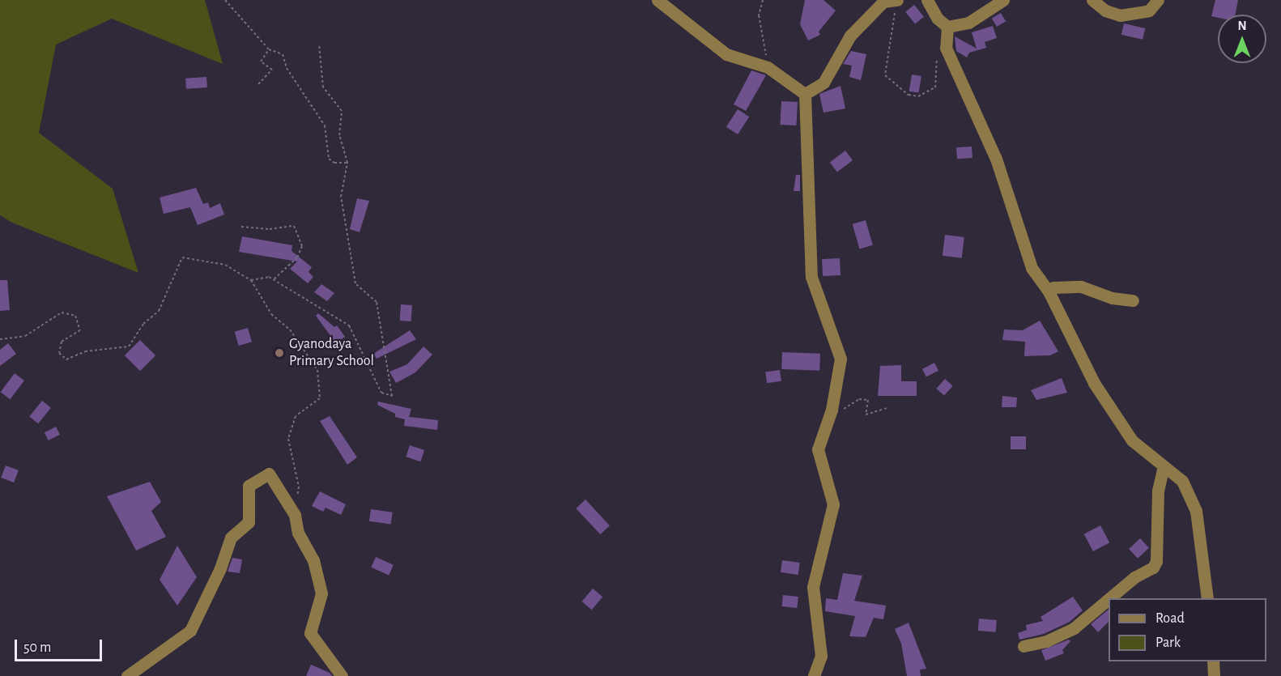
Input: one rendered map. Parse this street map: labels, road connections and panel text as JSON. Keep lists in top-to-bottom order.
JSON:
{
  "places": ["Gyanodaya Primary School"],
  "legend": ["Road", "Park"],
  "scale_bar": "50 m",
  "north": "top"
}
